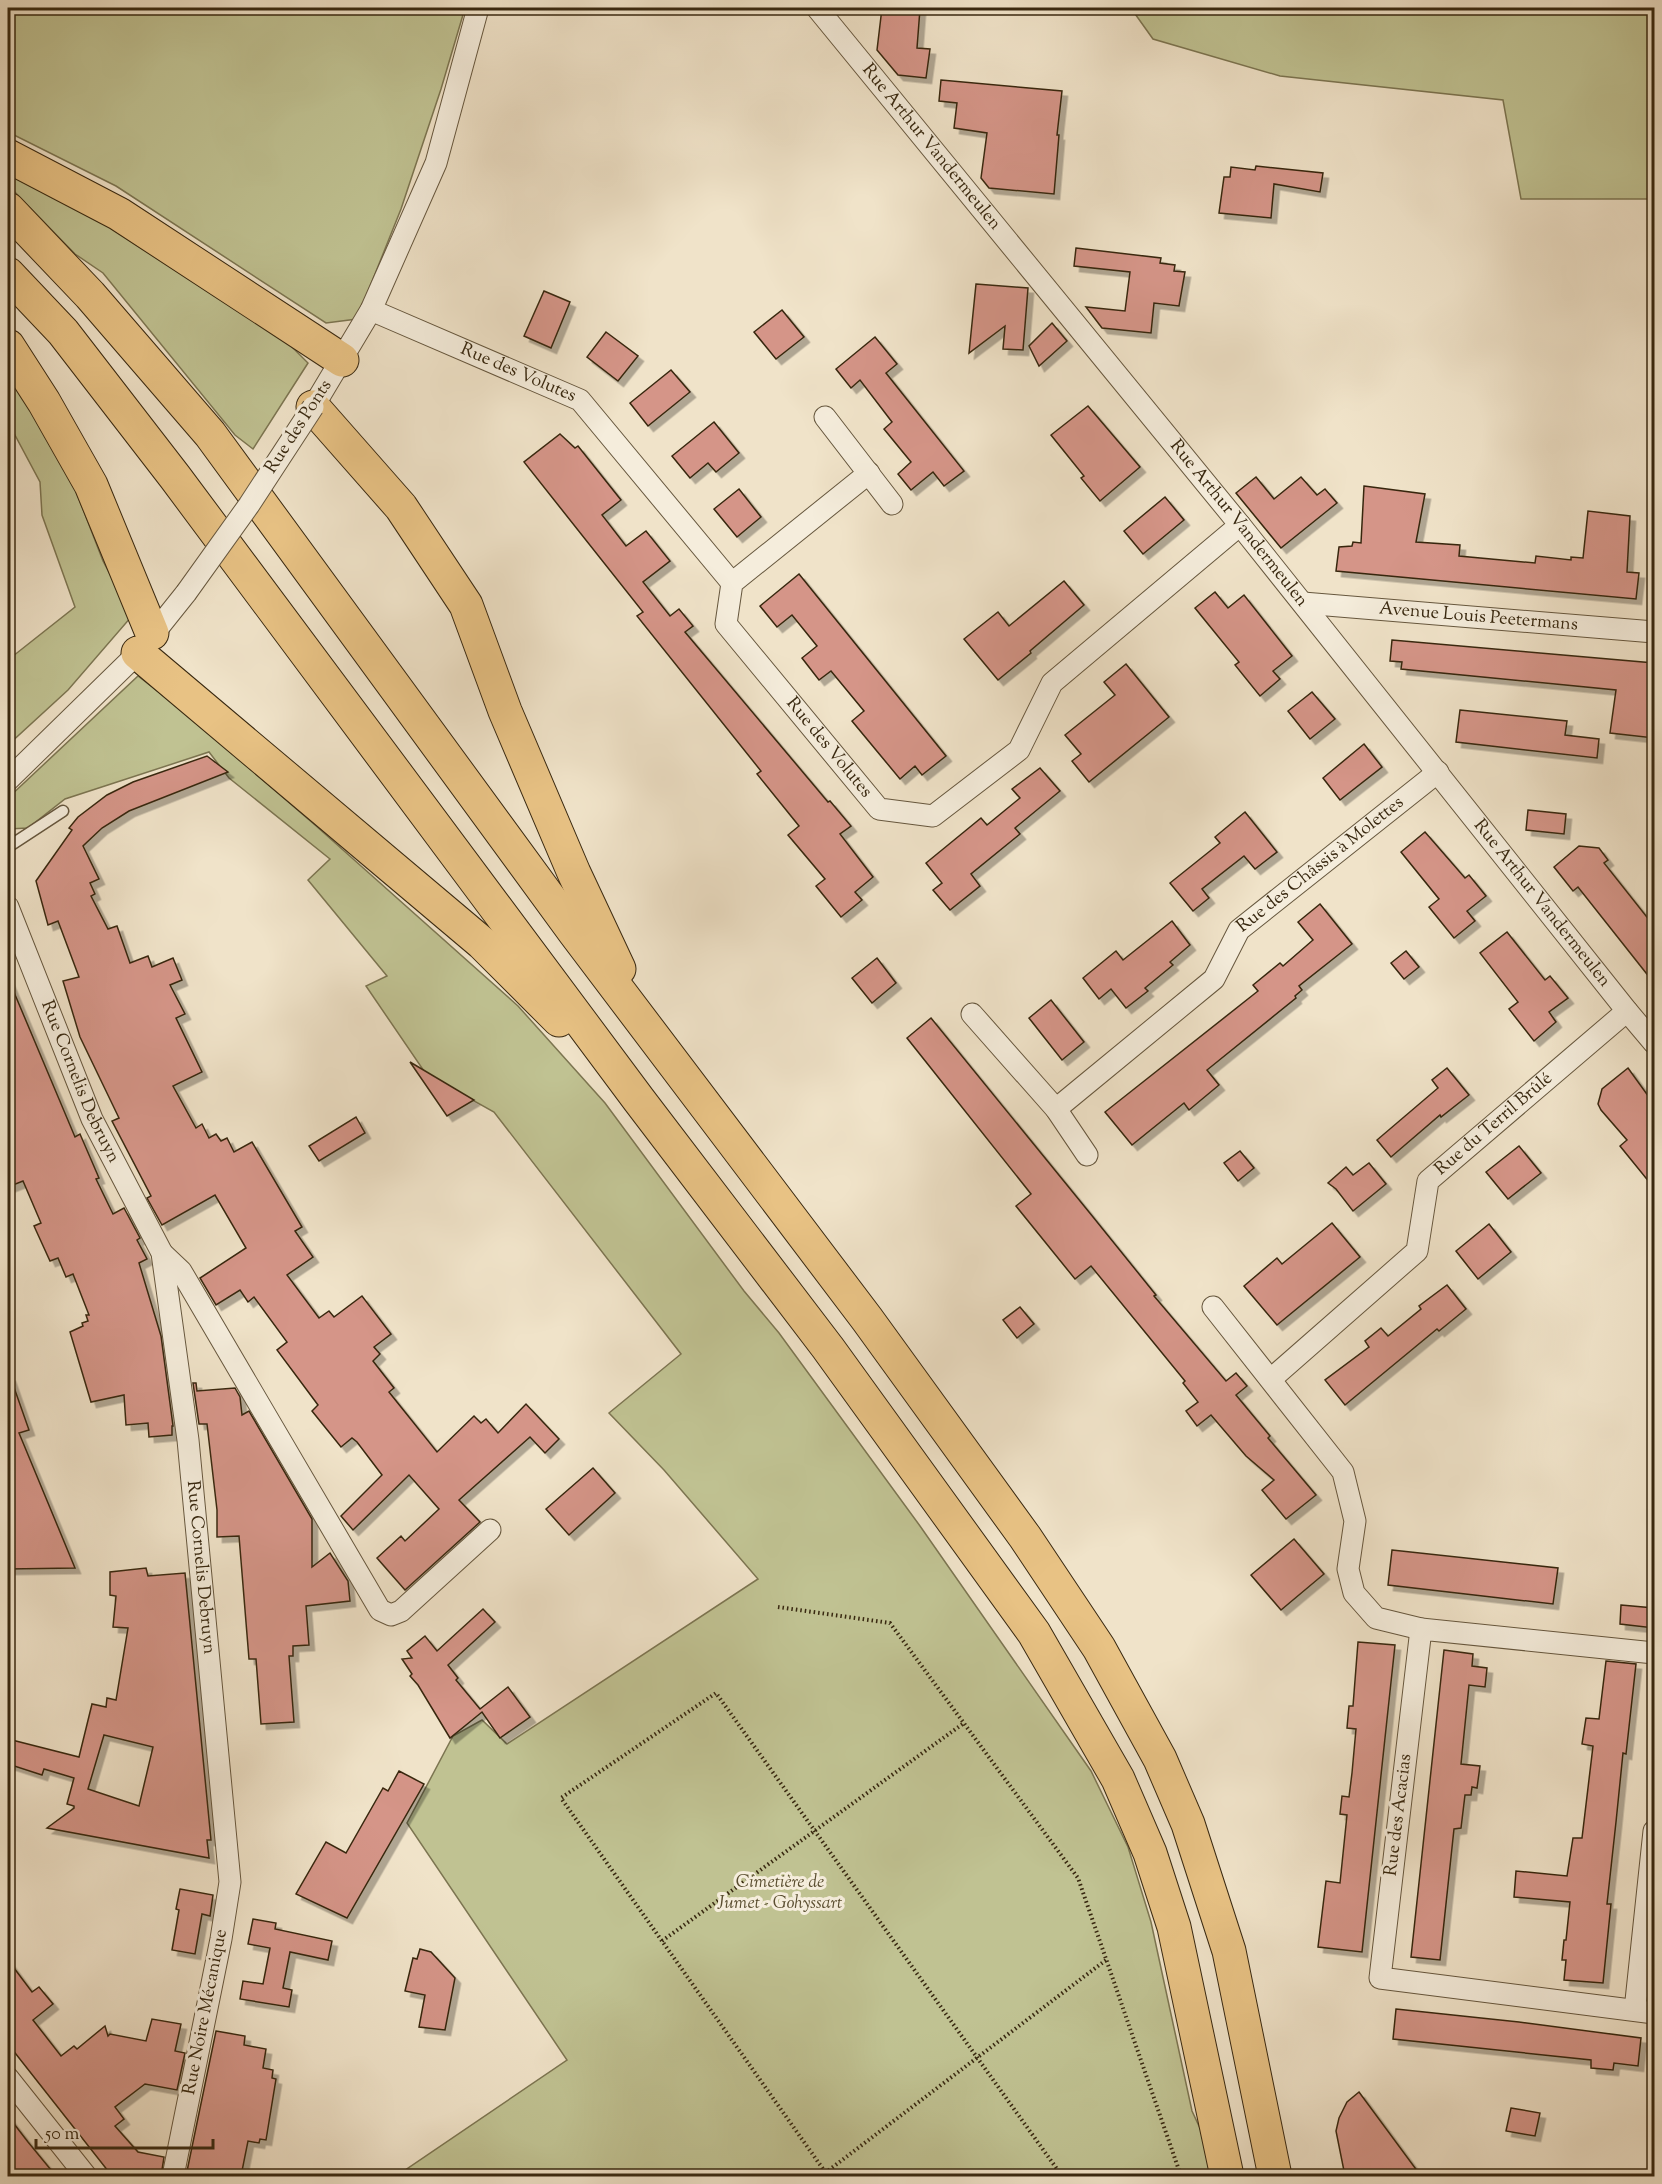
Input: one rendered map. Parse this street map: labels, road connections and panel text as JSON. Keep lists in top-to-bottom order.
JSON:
{
  "streets": {
    "street": [
      "Rue Arthur Vandermeulen",
      "Rue des Volutes",
      "Rue des Ponts",
      "Avenue Louis Peetermans",
      "Rue des Châssis à Molettes",
      "Rue Cornelis Debruyn",
      "Rue du Terril Brûlé",
      "Rue des Acacias",
      "Rue Noire Mécanique"
    ]
  },
  "crossings": [
    ["Rue Arthur Vandermeulen", "Rue des Volutes"],
    ["Rue Arthur Vandermeulen", "Avenue Louis Peetermans"],
    ["Rue Arthur Vandermeulen", "Rue des Châssis à Molettes"],
    ["Rue Arthur Vandermeulen", "Rue du Terril Brûlé"],
    ["Rue des Volutes", "Rue des Ponts"],
    ["Rue Cornelis Debruyn", "Rue Noire Mécanique"]
  ],
  "parks": ["Cimetière de Jumet - Gohyssart"],
  "scale_bar": "50 m"
}
